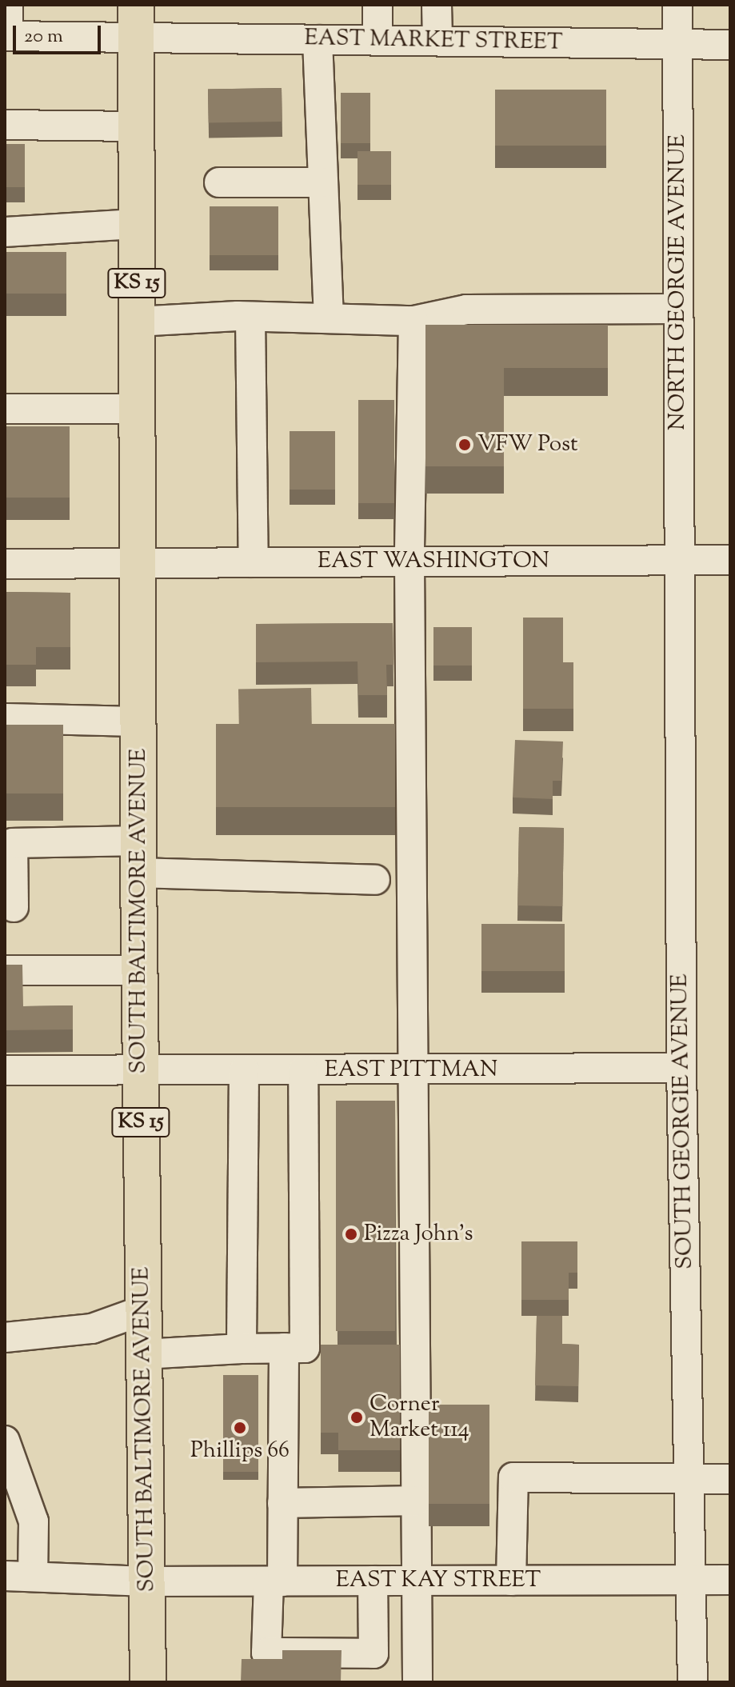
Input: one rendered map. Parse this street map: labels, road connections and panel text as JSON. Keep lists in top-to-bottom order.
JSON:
{
  "streets": {
    "main road": ["KS 15", "SOUTH BALTIMORE AVENUE"],
    "street": [
      "EAST MARKET STREET",
      "NORTH GEORGIE AVENUE",
      "EAST WASHINGTON",
      "EAST PITTMAN",
      "SOUTH GEORGIE AVENUE",
      "EAST KAY STREET"
    ]
  },
  "crossings": [
    ["EAST MARKET STREET", "NORTH GEORGIE AVENUE"],
    ["EAST MARKET STREET", "KS 15"],
    ["NORTH GEORGIE AVENUE", "EAST WASHINGTON"],
    ["NORTH GEORGIE AVENUE", "SOUTH GEORGIE AVENUE"],
    ["KS 15", "EAST WASHINGTON"],
    ["KS 15", "SOUTH BALTIMORE AVENUE"],
    ["EAST WASHINGTON", "SOUTH BALTIMORE AVENUE"],
    ["EAST WASHINGTON", "SOUTH GEORGIE AVENUE"],
    ["SOUTH BALTIMORE AVENUE", "EAST PITTMAN"],
    ["SOUTH BALTIMORE AVENUE", "EAST KAY STREET"],
    ["EAST PITTMAN", "SOUTH GEORGIE AVENUE"],
    ["SOUTH GEORGIE AVENUE", "EAST KAY STREET"]
  ],
  "places": [
    "VFW Post",
    "Pizza John's",
    "Corner Market 114",
    "Phillips 66"
  ],
  "scale_bar": "20 m"
}
